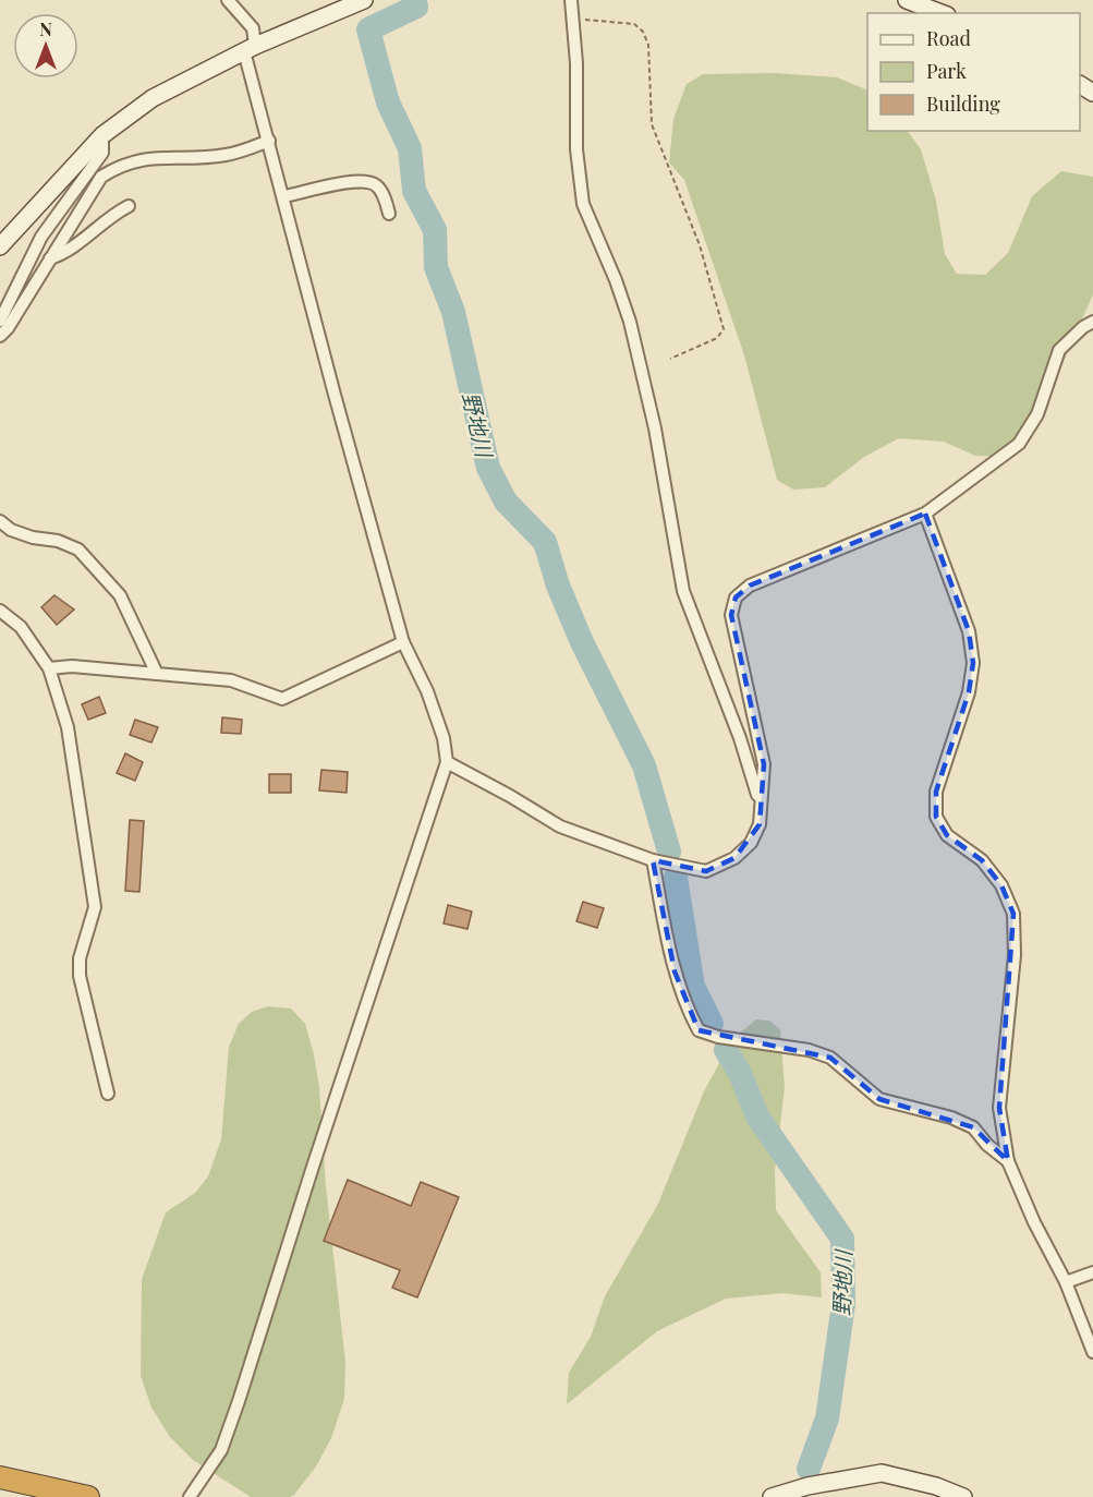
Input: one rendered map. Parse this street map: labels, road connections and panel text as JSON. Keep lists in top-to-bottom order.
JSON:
{
  "water": ["野地川"],
  "legend": ["Road", "Park", "Building"],
  "north": "top"
}
